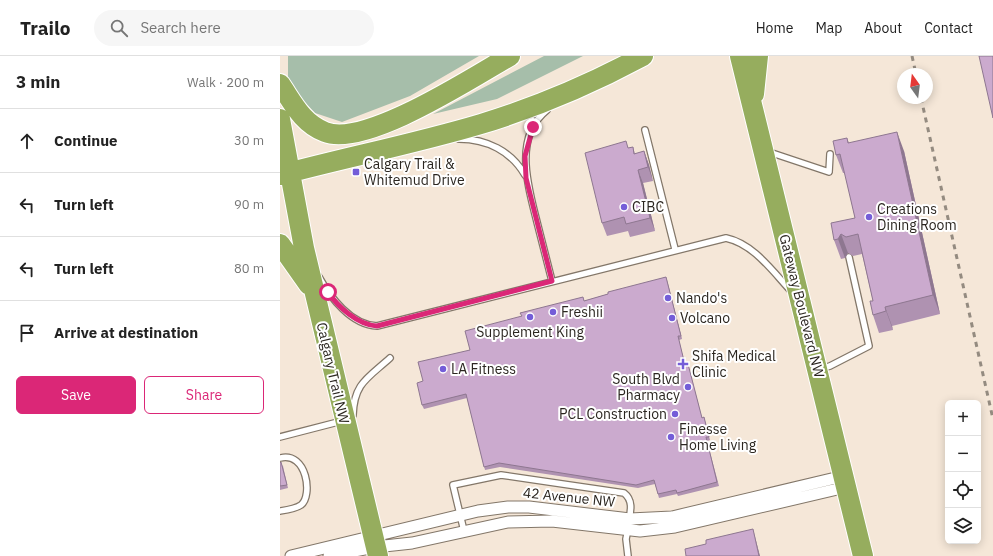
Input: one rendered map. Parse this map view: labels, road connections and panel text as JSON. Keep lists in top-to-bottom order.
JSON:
{
  "streets": {
    "highway": ["Gateway Boulevard NW", "Calgary Trail NW"],
    "street": ["42 Avenue NW"]
  },
  "crossings": [
    ["Gateway Boulevard NW", "42 Avenue NW"],
    ["Calgary Trail NW", "42 Avenue NW"]
  ],
  "places": {
    "transit": ["Calgary Trail & Whitemud Drive"],
    "other": [
      "CIBC",
      "Creations Dining Room",
      "Nando's",
      "Freshii",
      "Supplement King",
      "Volcano",
      "LA Fitness",
      "South Blvd Pharmacy",
      "PCL Construction",
      "Finesse Home Living"
    ],
    "health": ["Shifa Medical Clinic"]
  },
  "north": "top",
  "page": {
    "header": "Trailo",
    "search": "Search here",
    "nav": [
      "Home",
      "Map",
      "About",
      "Contact"
    ],
    "heading": ["3 min", "Walk · 200 m"],
    "list": [
      ["Continue", "30 m"],
      ["Turn left", "90 m"],
      ["Turn left", "80 m"],
      "Arrive at destination"
    ],
    "buttons": ["Save", "Share"],
    "map_buttons": ["+", "−"]
  }
}
